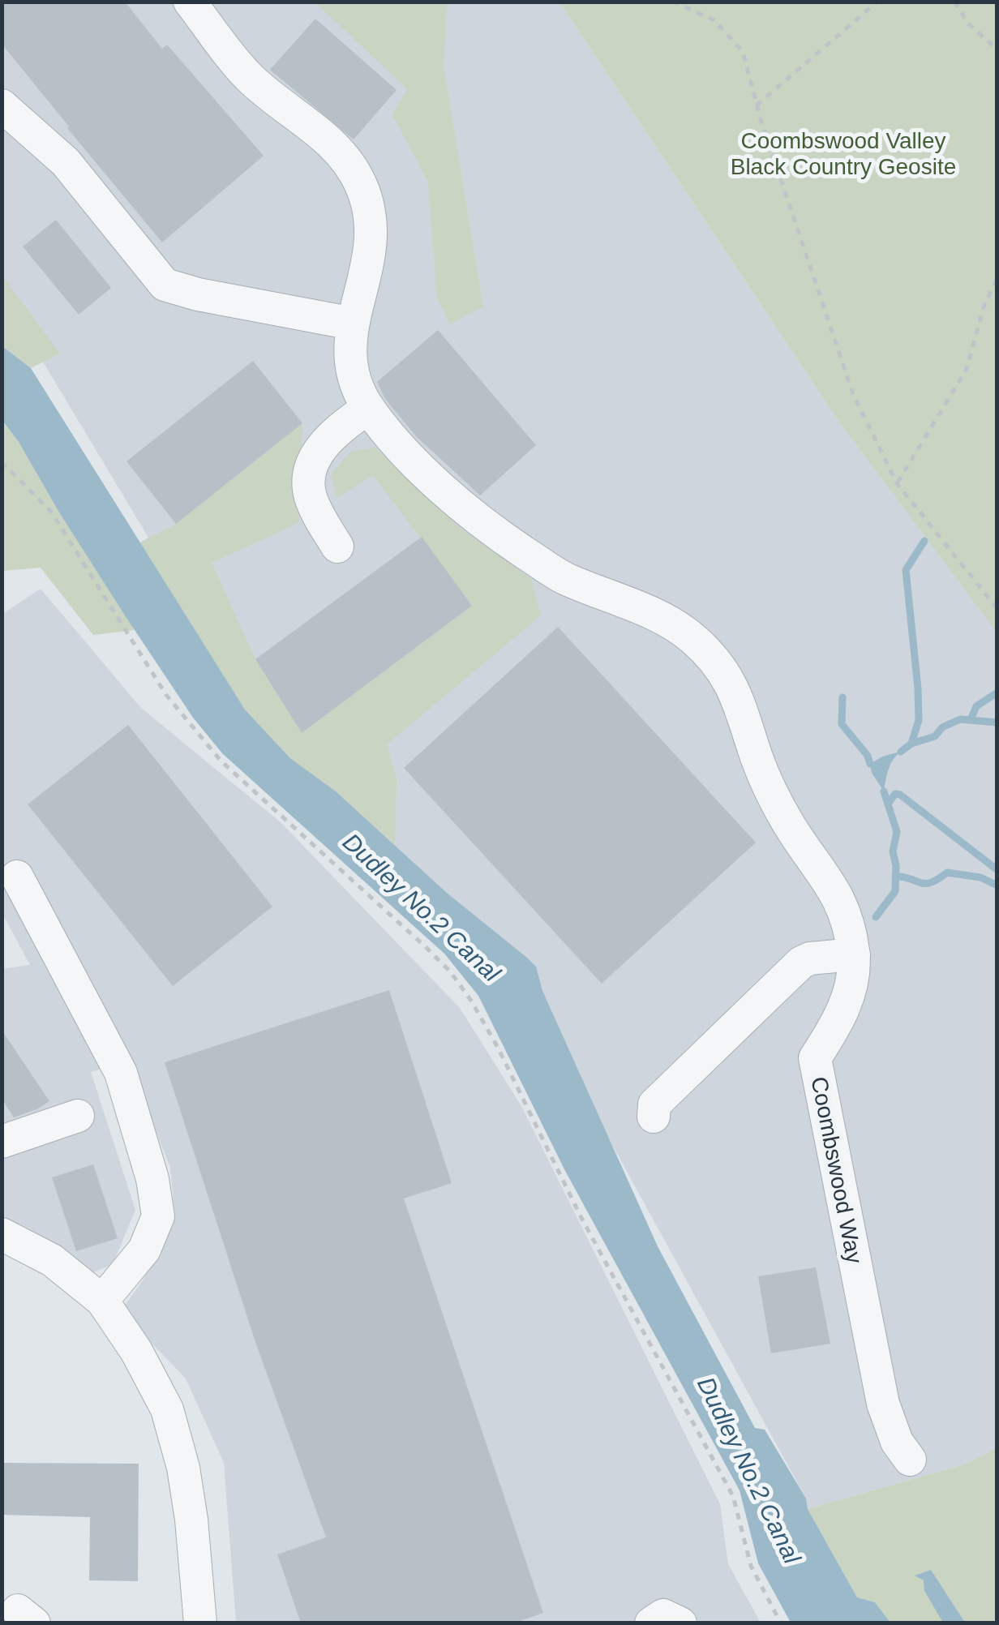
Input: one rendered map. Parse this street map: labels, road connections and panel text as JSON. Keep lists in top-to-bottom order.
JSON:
{
  "streets": {
    "street": ["Coombswood Way"]
  },
  "water": ["Dudley No.2 Canal"],
  "parks": ["Coombswood Valley Black Country Geosite"]
}
